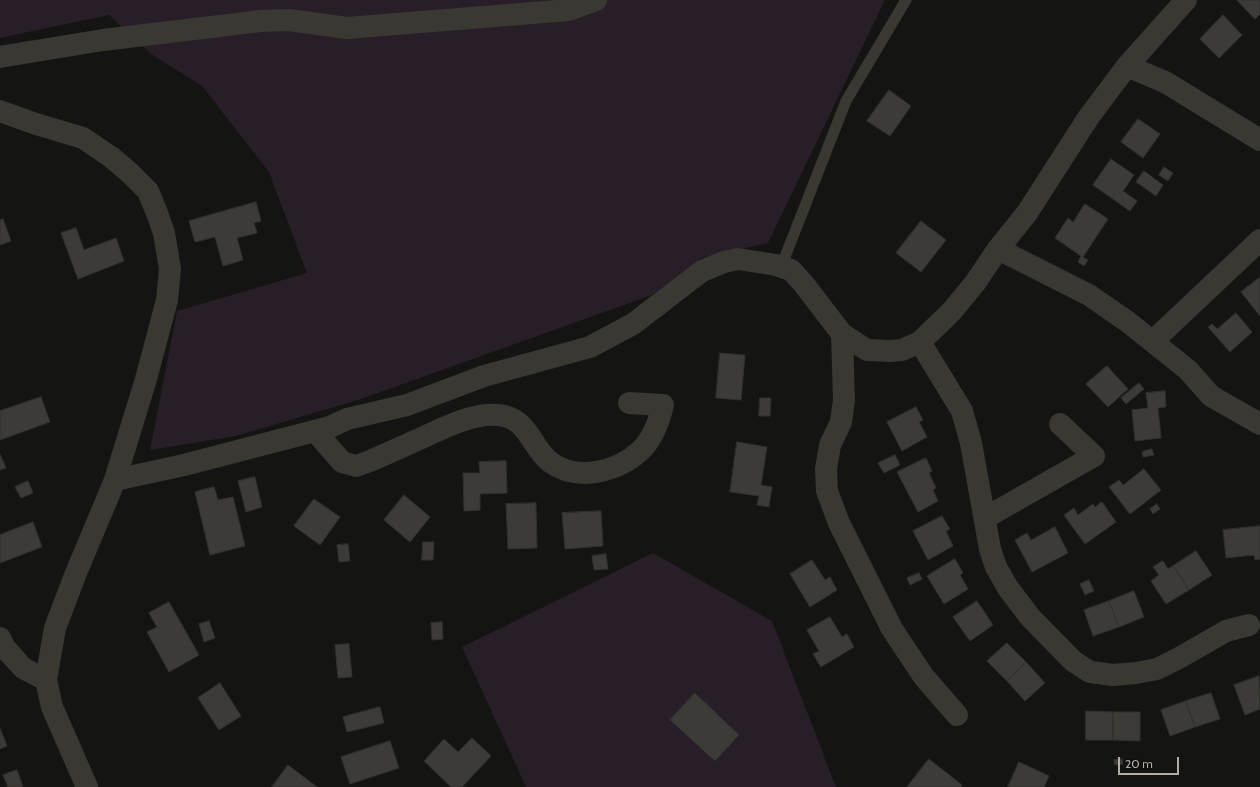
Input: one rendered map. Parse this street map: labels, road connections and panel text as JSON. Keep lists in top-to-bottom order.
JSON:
{
  "scale_bar": "20 m"
}
